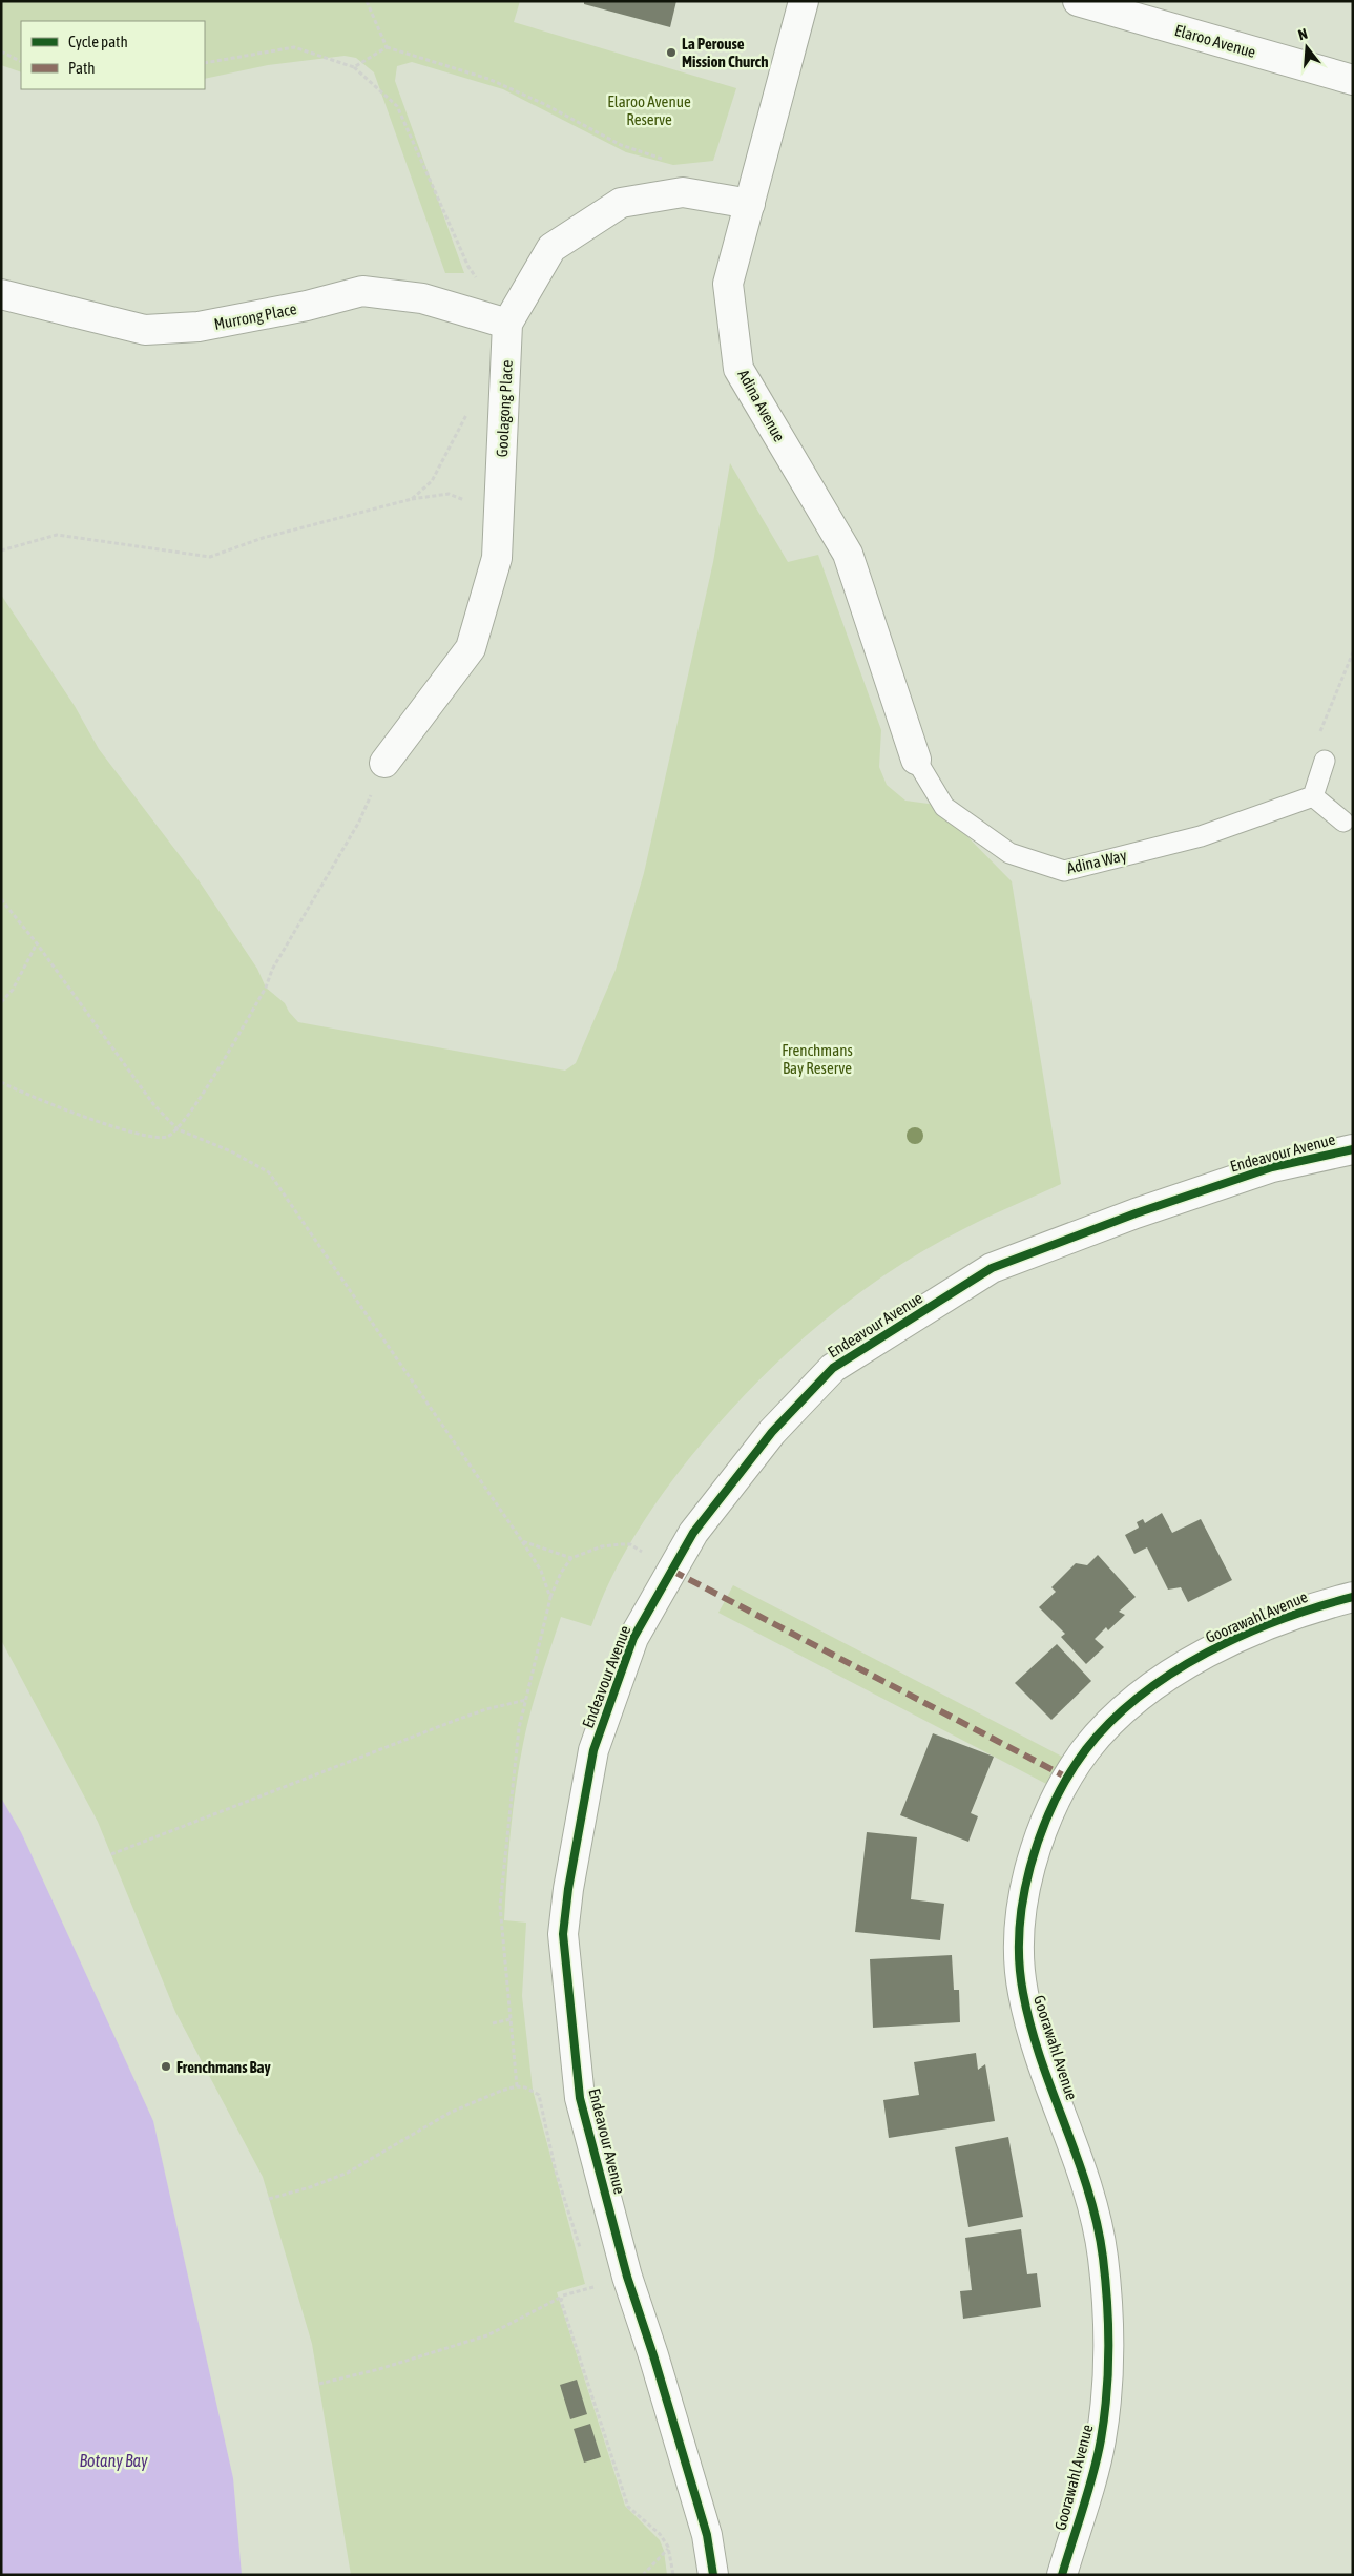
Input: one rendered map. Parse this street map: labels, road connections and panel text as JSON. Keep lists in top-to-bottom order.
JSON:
{
  "streets": {
    "street": [
      "Elaroo Avenue",
      "Murrong Place",
      "Adina Avenue",
      "Goolagong Place",
      "Endeavour Avenue",
      "Goorawahl Avenue"
    ],
    "lane": ["Adina Way"]
  },
  "crossings": [
    ["Murrong Place", "Goolagong Place"],
    ["Adina Avenue", "Goolagong Place"],
    ["Adina Avenue", "Adina Way"]
  ],
  "water": ["Botany Bay"],
  "parks": ["Elaroo Avenue Reserve", "Frenchmans Bay Reserve"],
  "places": ["La Perouse Mission Church", "Frenchmans Bay"],
  "legend": ["Cycle path", "Path"],
  "north": "top"
}
